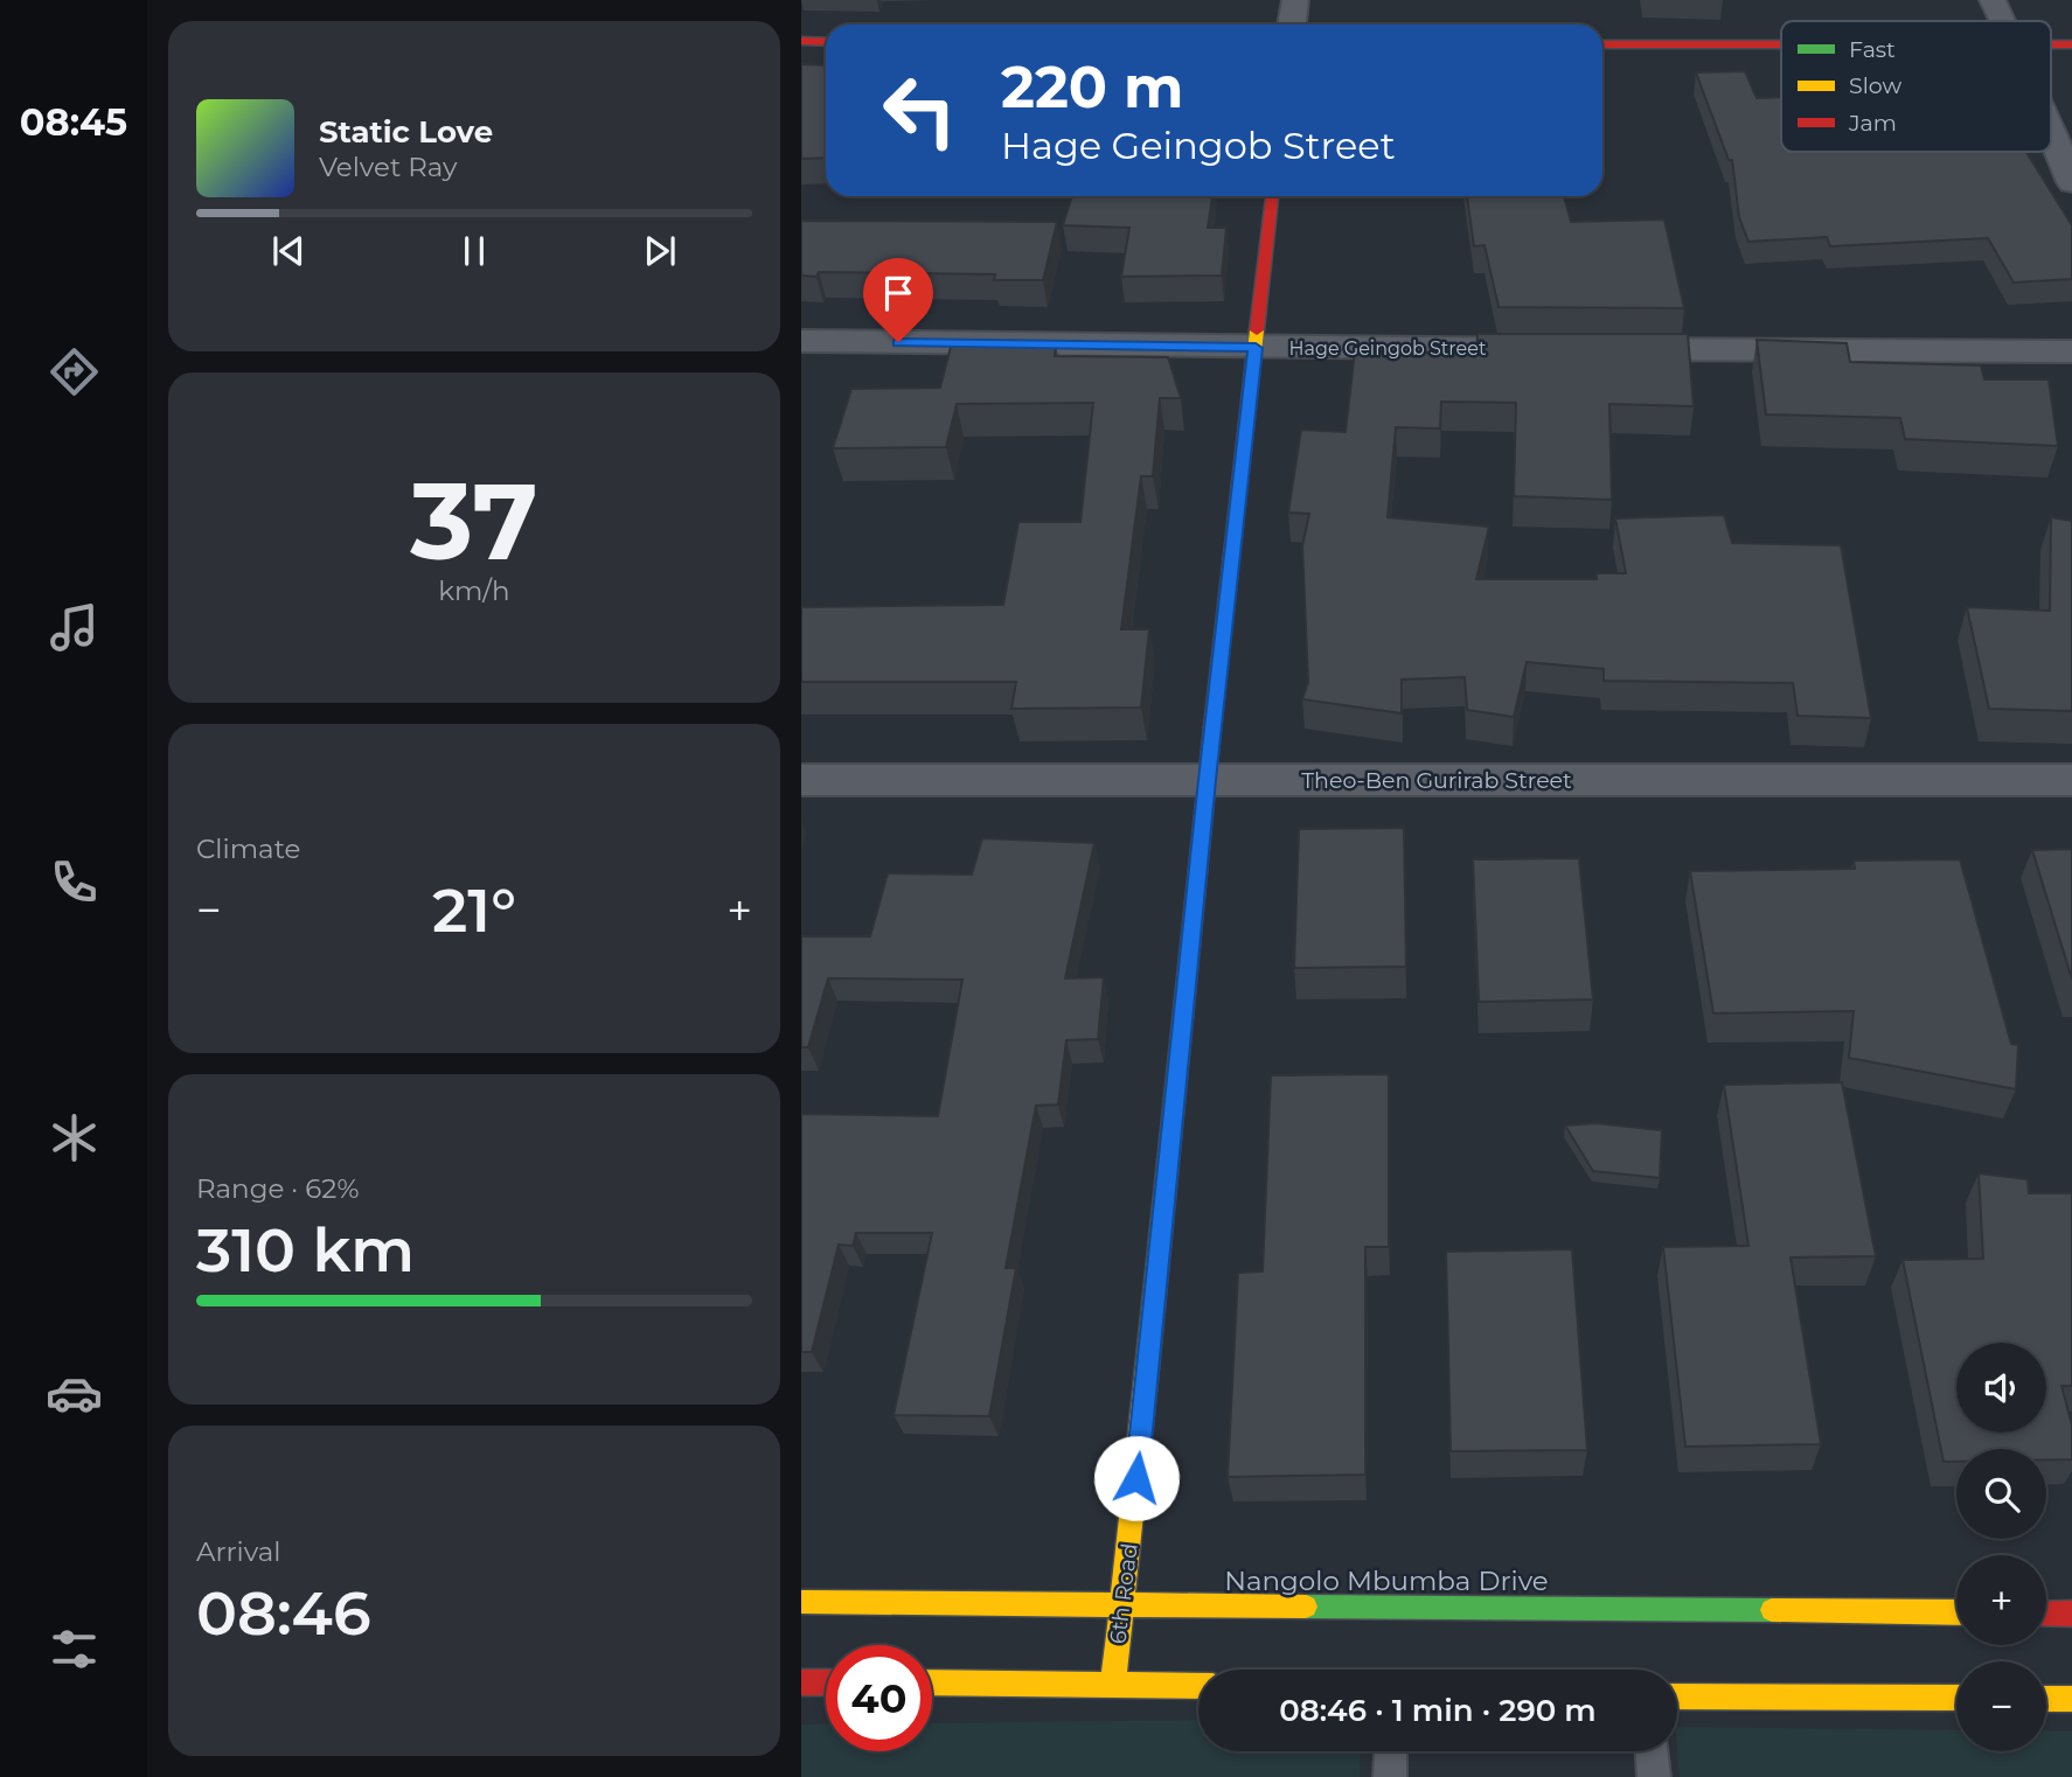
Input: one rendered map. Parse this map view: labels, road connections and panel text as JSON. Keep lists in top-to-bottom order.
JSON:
{
  "streets": {
    "street": [
      "Hage Geingob Street",
      "Theo-Ben Gurirab Street",
      "Nangolo Mbumba Drive",
      "6th Road"
    ]
  },
  "crossings": [
    ["Hage Geingob Street", "6th Road"],
    ["Theo-Ben Gurirab Street", "6th Road"],
    ["Nangolo Mbumba Drive", "6th Road"]
  ],
  "legend": ["Fast", "Slow", "Jam"],
  "page": {
    "tabs": "08:45",
    "turn": ["220 m", "Hage Geingob Street"],
    "song": ["Static Love", "Velvet Ray"],
    "tile": [
      ["37", "km/h"],
      "Climate",
      ["Range · 62%", "310 km"],
      ["Arrival", "08:46"]
    ],
    "heat": ["−", "21°", "+"],
    "map_buttons": ["+", "−"],
    "limit": "40",
    "trip": "08:46 · 1 min · 290 m"
  }
}
